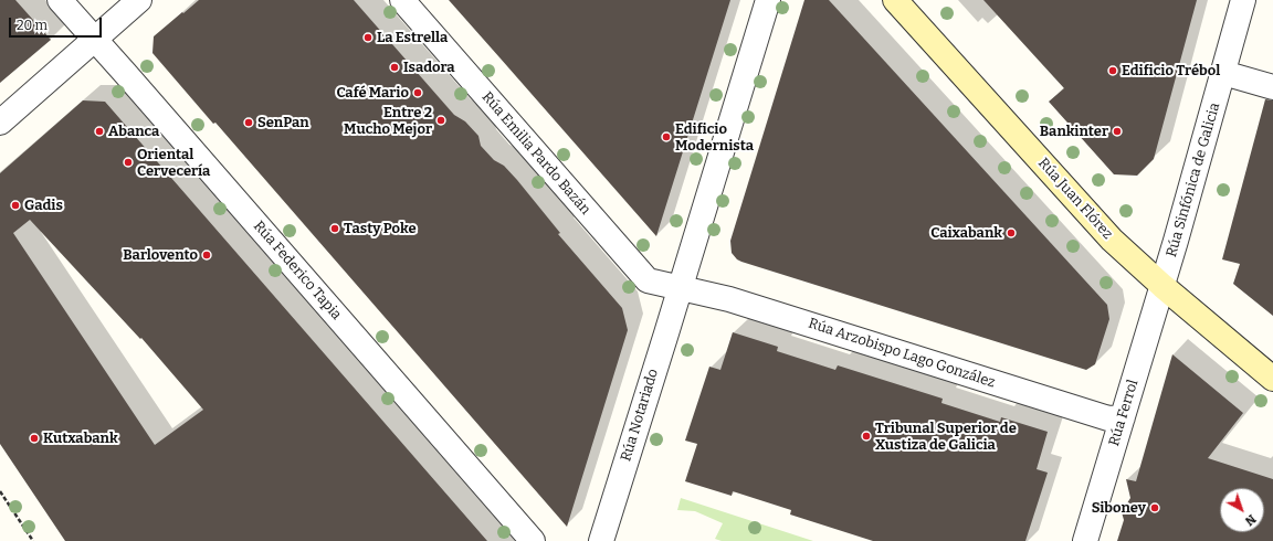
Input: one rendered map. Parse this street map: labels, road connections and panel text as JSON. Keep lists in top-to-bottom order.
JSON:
{
  "streets": {
    "main road": ["Rúa Juan Flórez"],
    "street": [
      "Rúa Emilia Pardo Bazán",
      "Rúa Sinfónica de Galicia",
      "Rúa Federico Tapia",
      "Rúa Arzobispo Lago González",
      "Rúa Ferrol",
      "Rúa Notariado"
    ]
  },
  "crossings": [
    ["Rúa Emilia Pardo Bazán", "Rúa Arzobispo Lago González"],
    ["Rúa Emilia Pardo Bazán", "Rúa Notariado"],
    ["Rúa Sinfónica de Galicia", "Rúa Juan Flórez"],
    ["Rúa Sinfónica de Galicia", "Rúa Ferrol"],
    ["Rúa Juan Flórez", "Rúa Ferrol"],
    ["Rúa Arzobispo Lago González", "Rúa Ferrol"],
    ["Rúa Arzobispo Lago González", "Rúa Notariado"]
  ],
  "places": [
    "La Estrella",
    "Isadora",
    "Edificio Trébol",
    "Café Mario",
    "Entre 2 Mucho Mejor",
    "SenPan",
    "Abanca",
    "Bankinter",
    "Edificio Modernista",
    "Oriental Cervecería",
    "Gadis",
    "Tasty Poke",
    "Caixabank",
    "Barlovento",
    "Tribunal Superior de Xustiza de Galicia",
    "Kutxabank",
    "Siboney"
  ],
  "scale_bar": "20 m",
  "north": "bottom right"
}
